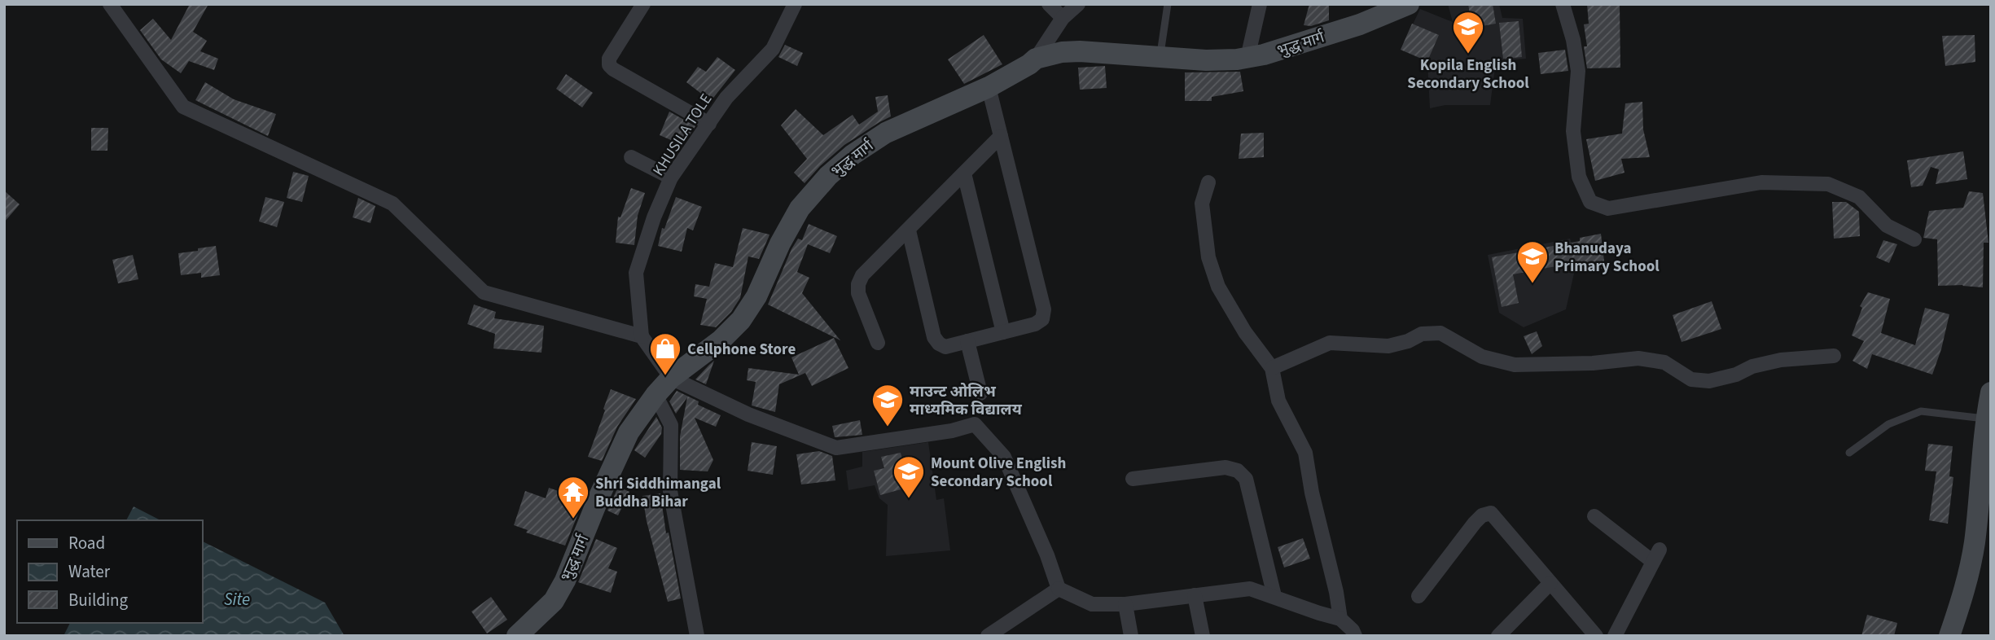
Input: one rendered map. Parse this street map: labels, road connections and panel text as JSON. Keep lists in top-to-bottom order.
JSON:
{
  "streets": {
    "street": ["भुद्ध मार्ग", "KHUSILA TOLE"]
  },
  "water": ["Site"],
  "places": {
    "school or university": [
      "Kopila English Secondary School",
      "Bhanudaya Primary School",
      "माउन्ट ओलिभ माध्यमिक विद्यालय",
      "Mount Olive English Secondary School"
    ],
    "shop": ["Cellphone Store"],
    "temple": ["Shri Siddhimangal Buddha Bihar"]
  },
  "legend": ["Road", "Water", "Building"]
}
